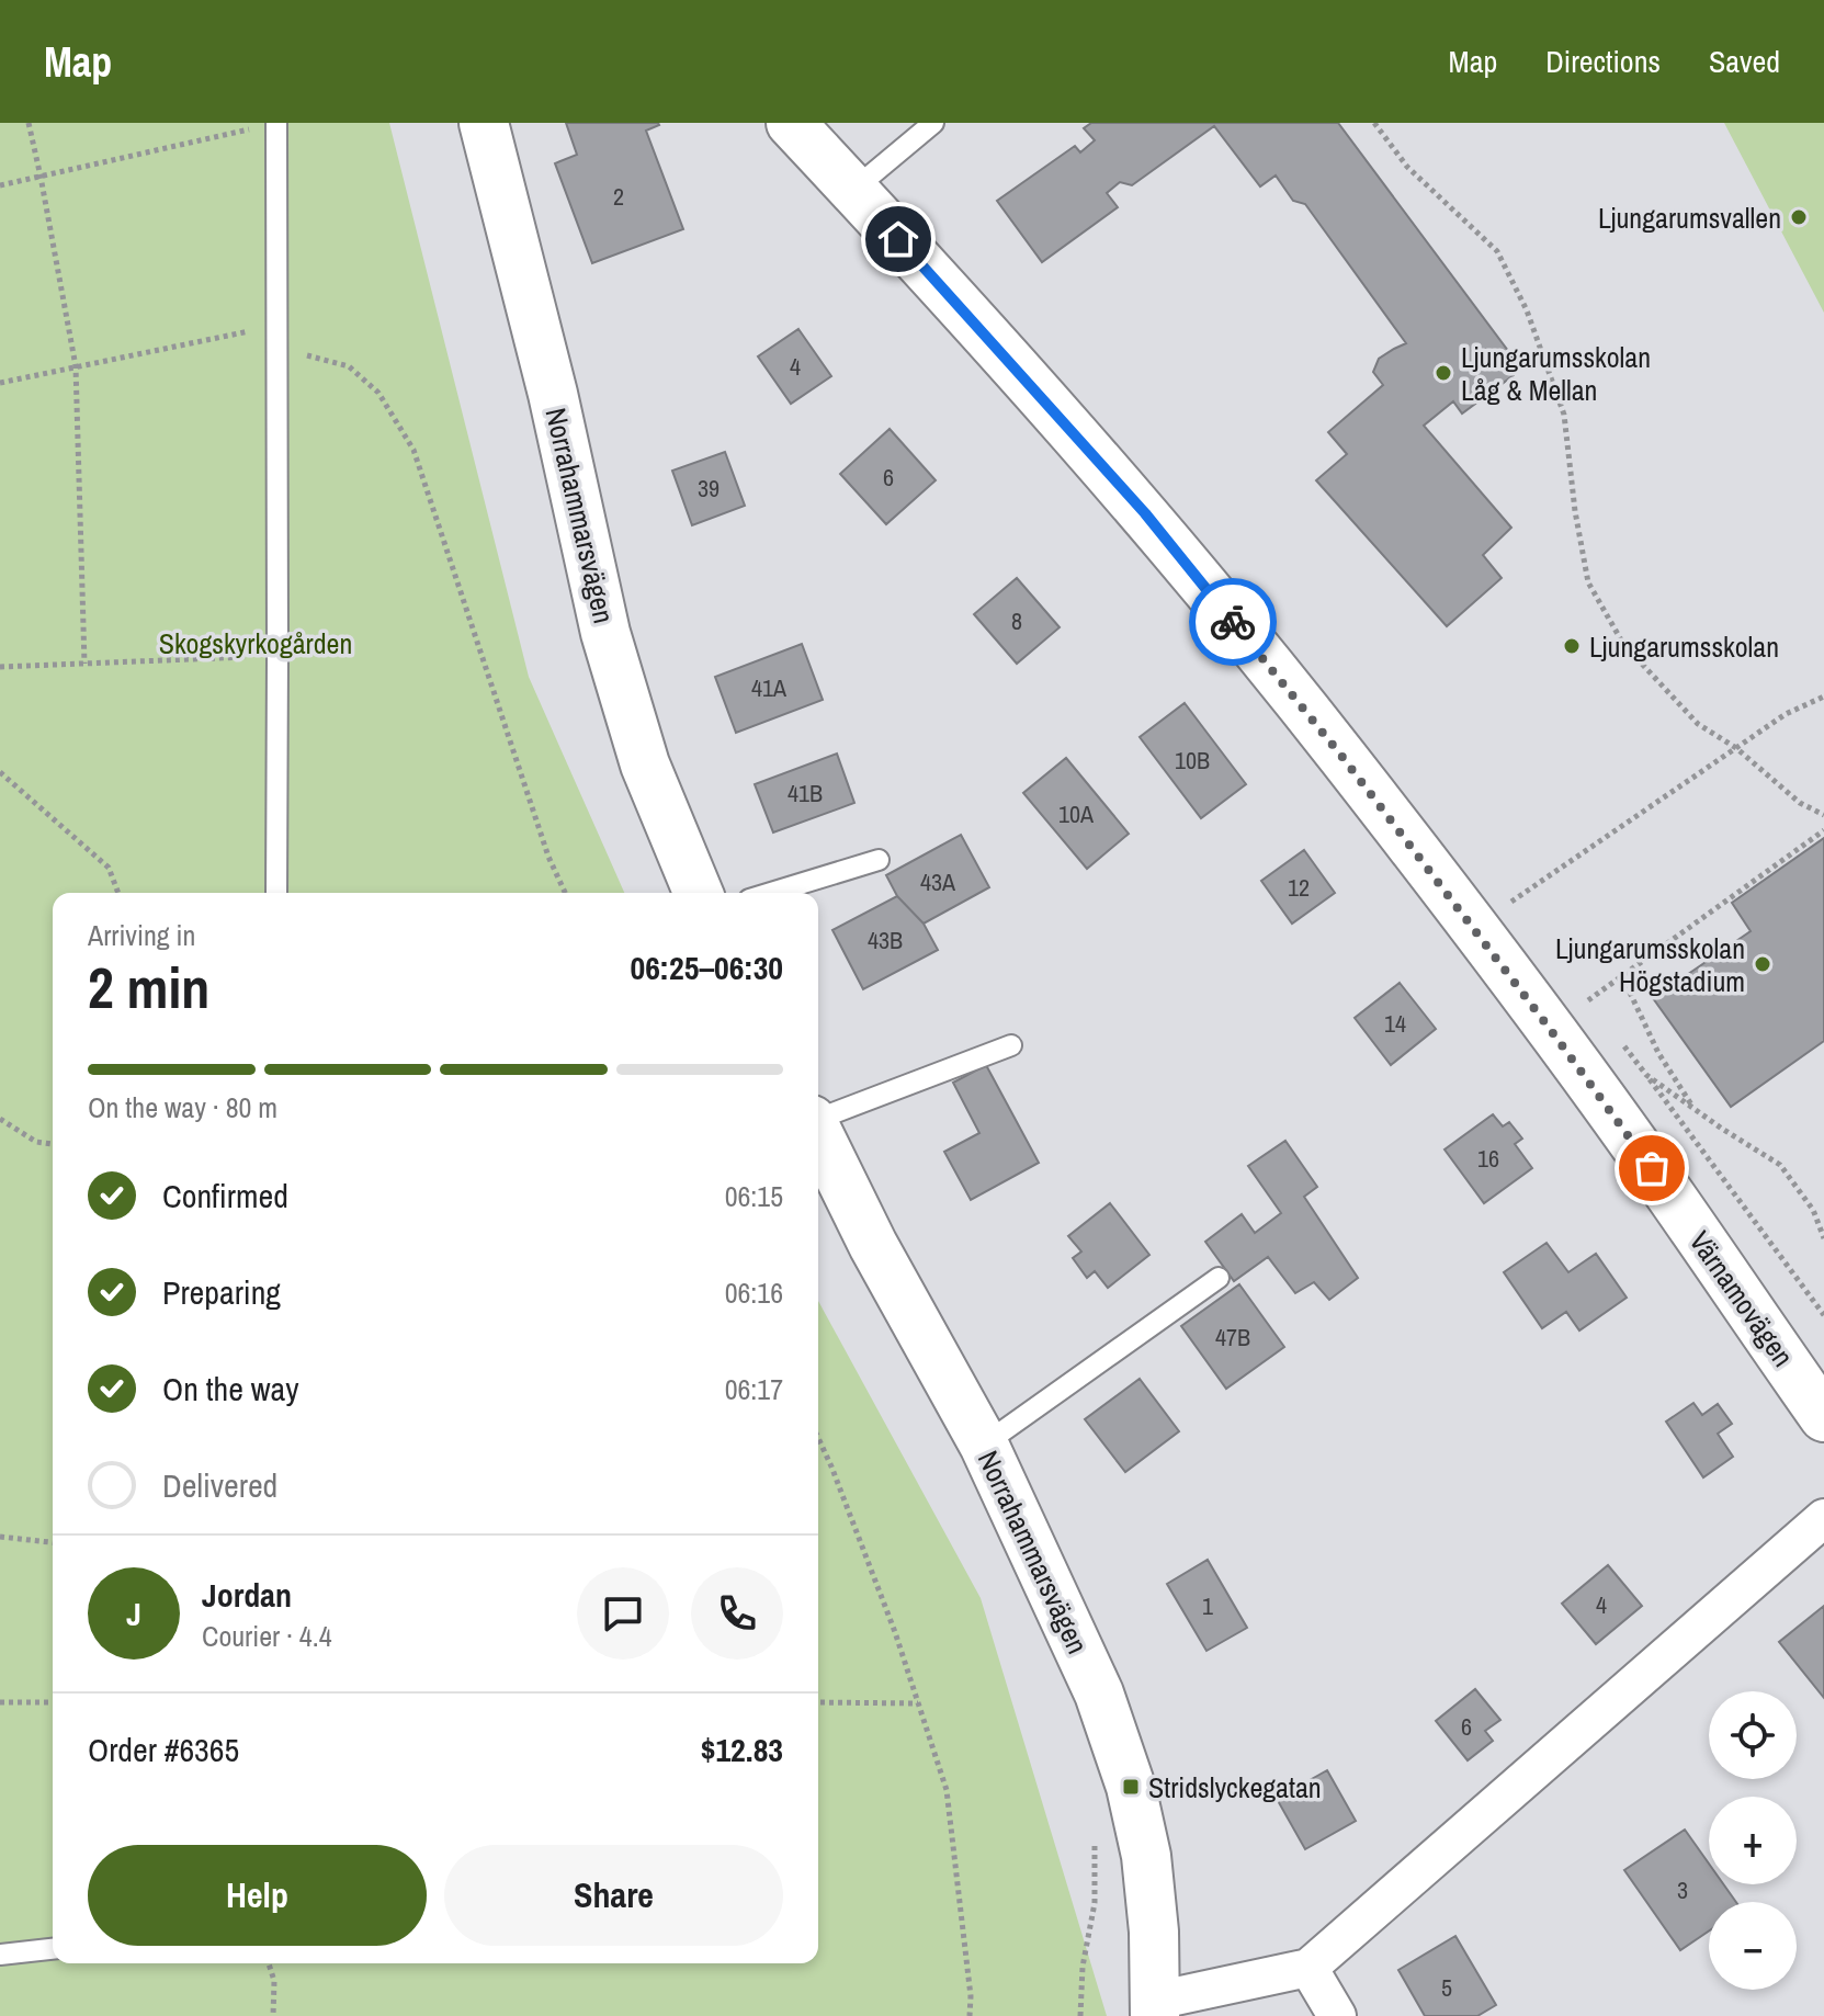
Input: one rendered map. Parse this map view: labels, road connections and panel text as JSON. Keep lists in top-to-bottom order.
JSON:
{
  "streets": {
    "street": ["Norrahammarsvägen", "Värnamovägen"]
  },
  "parks": ["Skogskyrkogården"],
  "places": {
    "other": [
      "Ljungarumsvallen",
      "Ljungarumsskolan Låg & Mellan",
      "Ljungarumsskolan",
      "Ljungarumsskolan Högstadium"
    ],
    "transit": ["Stridslyckegatan"]
  },
  "house_numbers": [
    "2",
    "4",
    "6",
    "39",
    "8",
    "41A",
    "10B",
    "41B",
    "10A",
    "43A",
    "12",
    "43B",
    "14",
    "16",
    "47B",
    "4",
    "1",
    "6",
    "3",
    "5"
  ],
  "page": {
    "header": "Map",
    "nav": ["Map", "Directions", "Saved"],
    "heading": ["2 min", "Arriving in", "06:25–06:30"],
    "panel": [
      "Jordan",
      "Courier · 4.4",
      "Order #6365",
      "$12.83"
    ],
    "bar": "On the way · 80 m",
    "list": [
      ["Confirmed", "06:15"],
      ["Preparing", "06:16"],
      ["On the way", "06:17"],
      "Delivered"
    ],
    "round": "J",
    "map_buttons": ["+", "−"],
    "buttons": ["Help", "Share"]
  }
}
